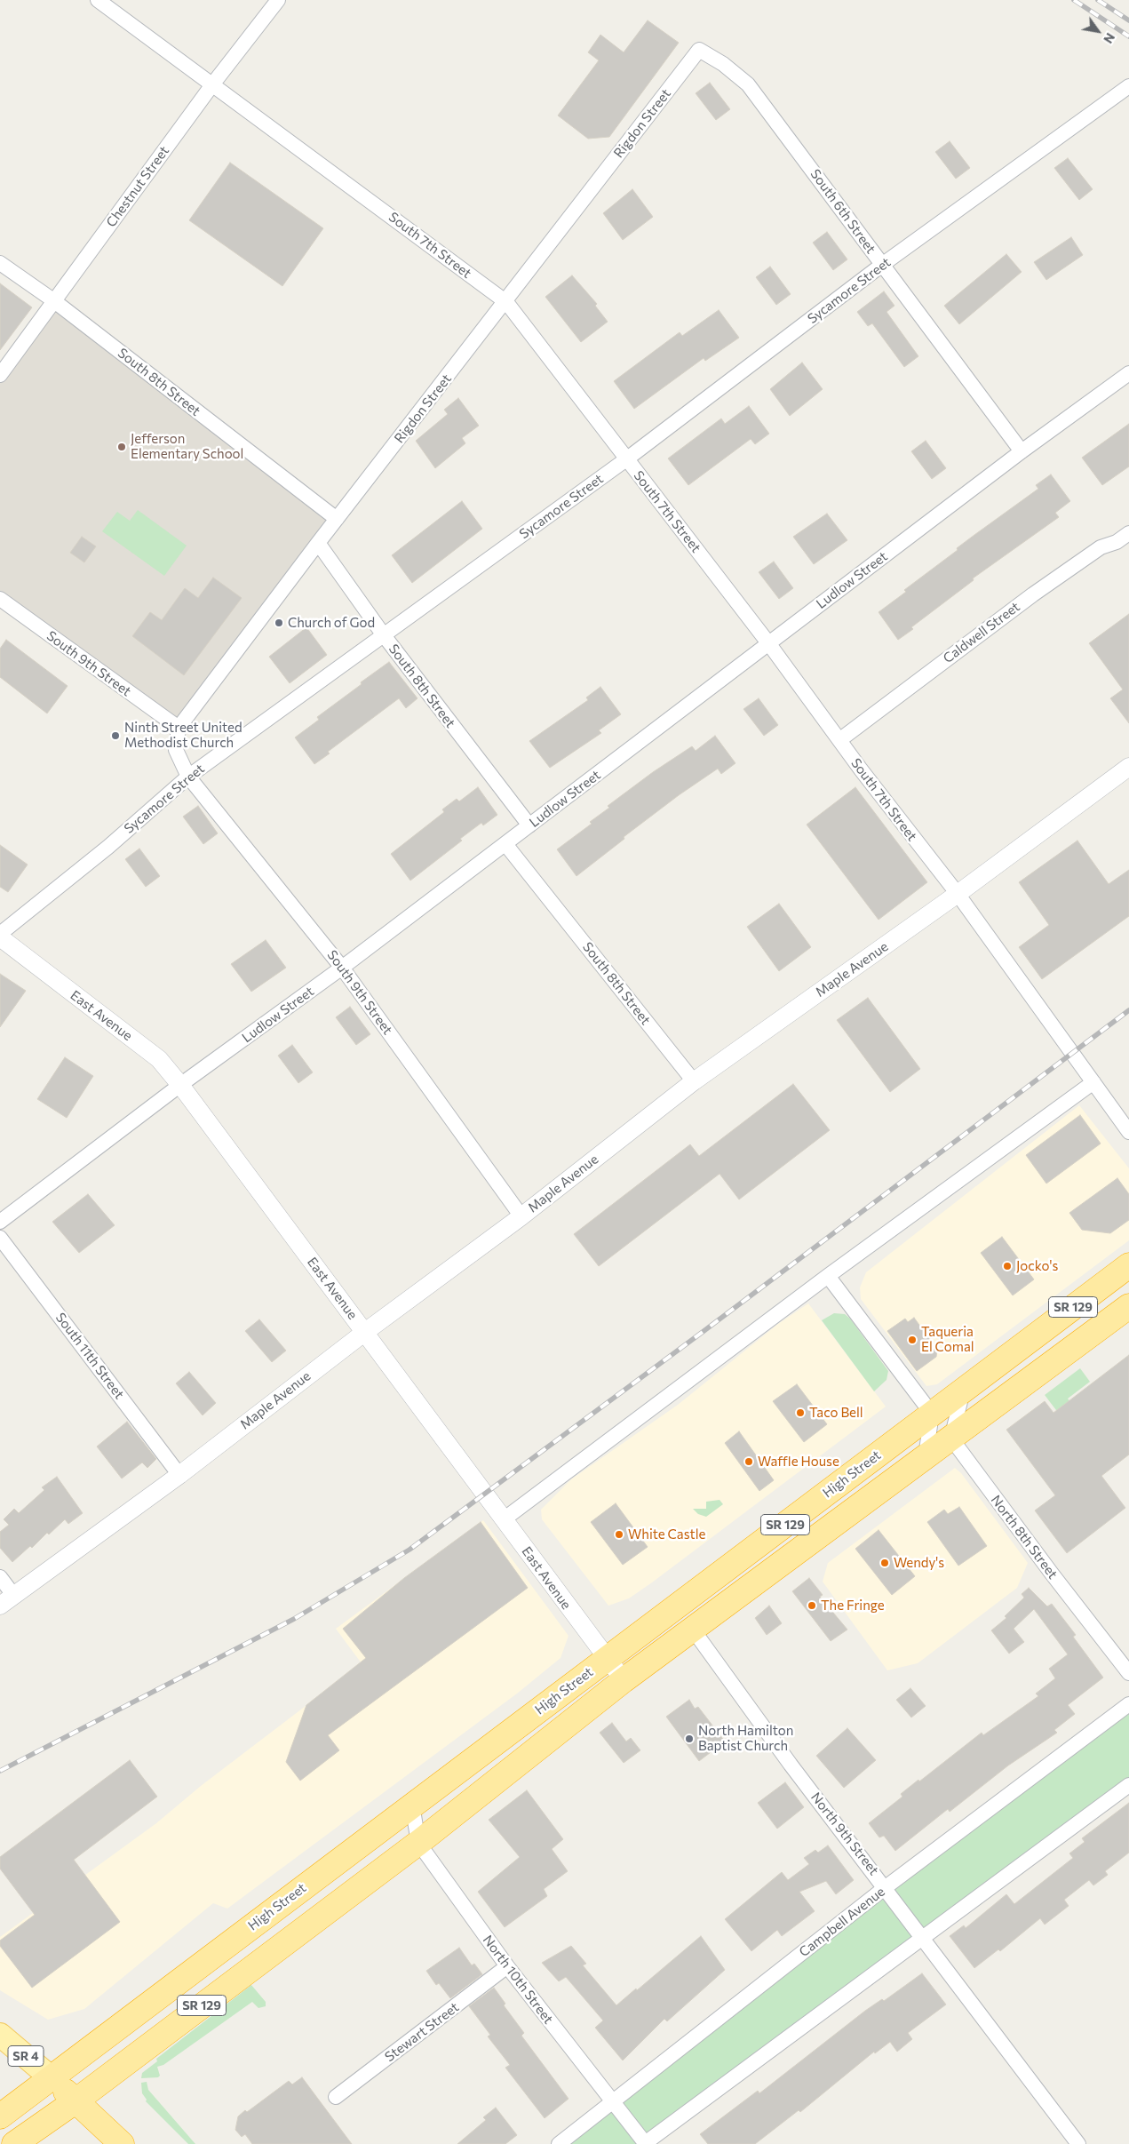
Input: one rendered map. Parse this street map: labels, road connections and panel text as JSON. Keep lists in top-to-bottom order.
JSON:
{
  "streets": {
    "highway": ["SR 129", "High Street", "SR 4"],
    "street": [
      "Rigdon Street",
      "Chestnut Street",
      "South 6th Street",
      "South 7th Street",
      "Sycamore Street",
      "South 8th Street",
      "Ludlow Street",
      "Caldwell Street",
      "South 9th Street",
      "Maple Avenue",
      "East Avenue",
      "South 11th Street",
      "North 8th Street",
      "North 9th Street",
      "Campbell Avenue",
      "North 10th Street",
      "Stewart Street"
    ]
  },
  "crossings": [
    ["Rigdon Street", "South 6th Street"],
    ["Rigdon Street", "South 7th Street"],
    ["Rigdon Street", "South 8th Street"],
    ["Rigdon Street", "South 9th Street"],
    ["Chestnut Street", "South 7th Street"],
    ["Chestnut Street", "South 8th Street"],
    ["South 6th Street", "Sycamore Street"],
    ["South 6th Street", "Ludlow Street"],
    ["South 7th Street", "Sycamore Street"],
    ["South 7th Street", "Ludlow Street"],
    ["South 7th Street", "Caldwell Street"],
    ["South 7th Street", "Maple Avenue"],
    ["Sycamore Street", "South 8th Street"],
    ["Sycamore Street", "South 9th Street"],
    ["South 8th Street", "Ludlow Street"],
    ["South 8th Street", "Maple Avenue"],
    ["Ludlow Street", "South 9th Street"],
    ["Ludlow Street", "East Avenue"],
    ["South 9th Street", "Maple Avenue"],
    ["Maple Avenue", "East Avenue"],
    ["Maple Avenue", "South 11th Street"],
    ["East Avenue", "High Street"],
    ["High Street", "North 8th Street"],
    ["High Street", "North 9th Street"],
    ["High Street", "North 10th Street"],
    ["High Street", "SR 4"],
    ["North 9th Street", "Campbell Avenue"],
    ["Campbell Avenue", "North 10th Street"],
    ["North 10th Street", "Stewart Street"]
  ],
  "places": [
    "Jefferson Elementary School",
    "Church of God",
    "Ninth Street United Methodist Church",
    "Jocko's",
    "Taqueria El Comal",
    "Taco Bell",
    "Waffle House",
    "White Castle",
    "Wendy's",
    "The Fringe",
    "North Hamilton Baptist Church"
  ],
  "north": "bottom right"
}
